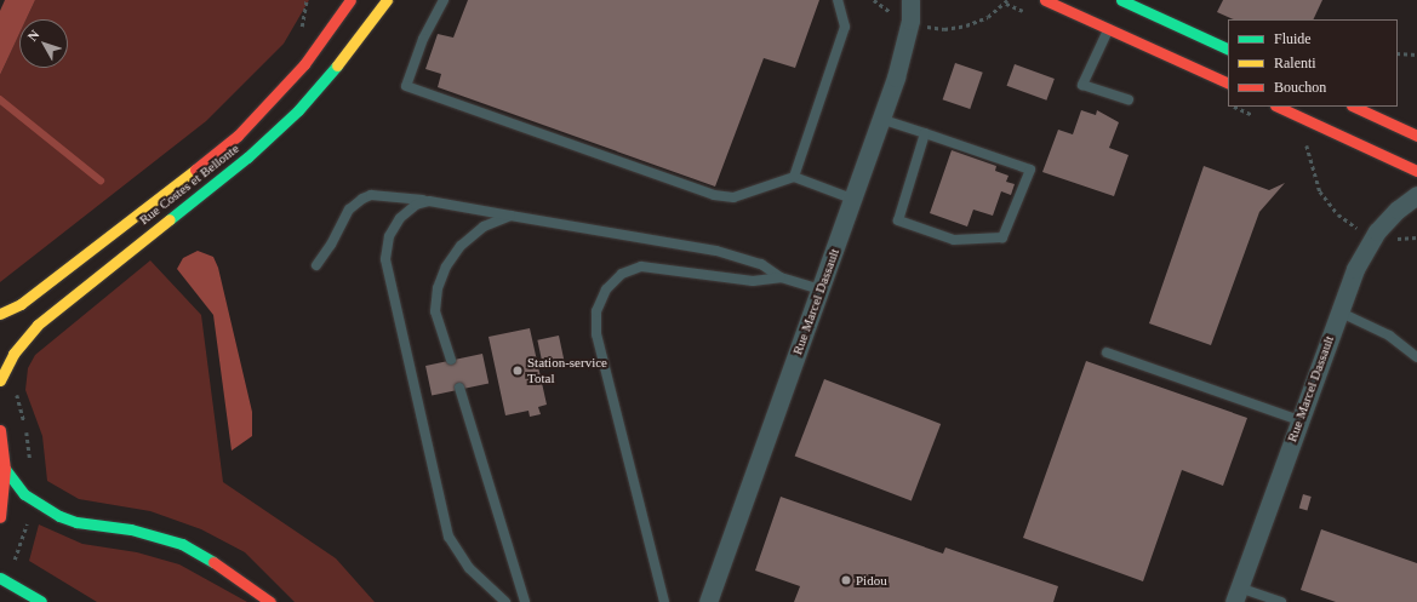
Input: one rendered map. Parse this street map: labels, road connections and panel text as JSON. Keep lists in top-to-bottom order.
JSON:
{
  "streets": {
    "main road": ["Rue Costes et Bellonte"],
    "street": ["Rue Marcel Dassault"]
  },
  "places": ["Station-service Total", "Pidou"],
  "legend": ["Fluide", "Ralenti", "Bouchon"],
  "north": "top left"
}
